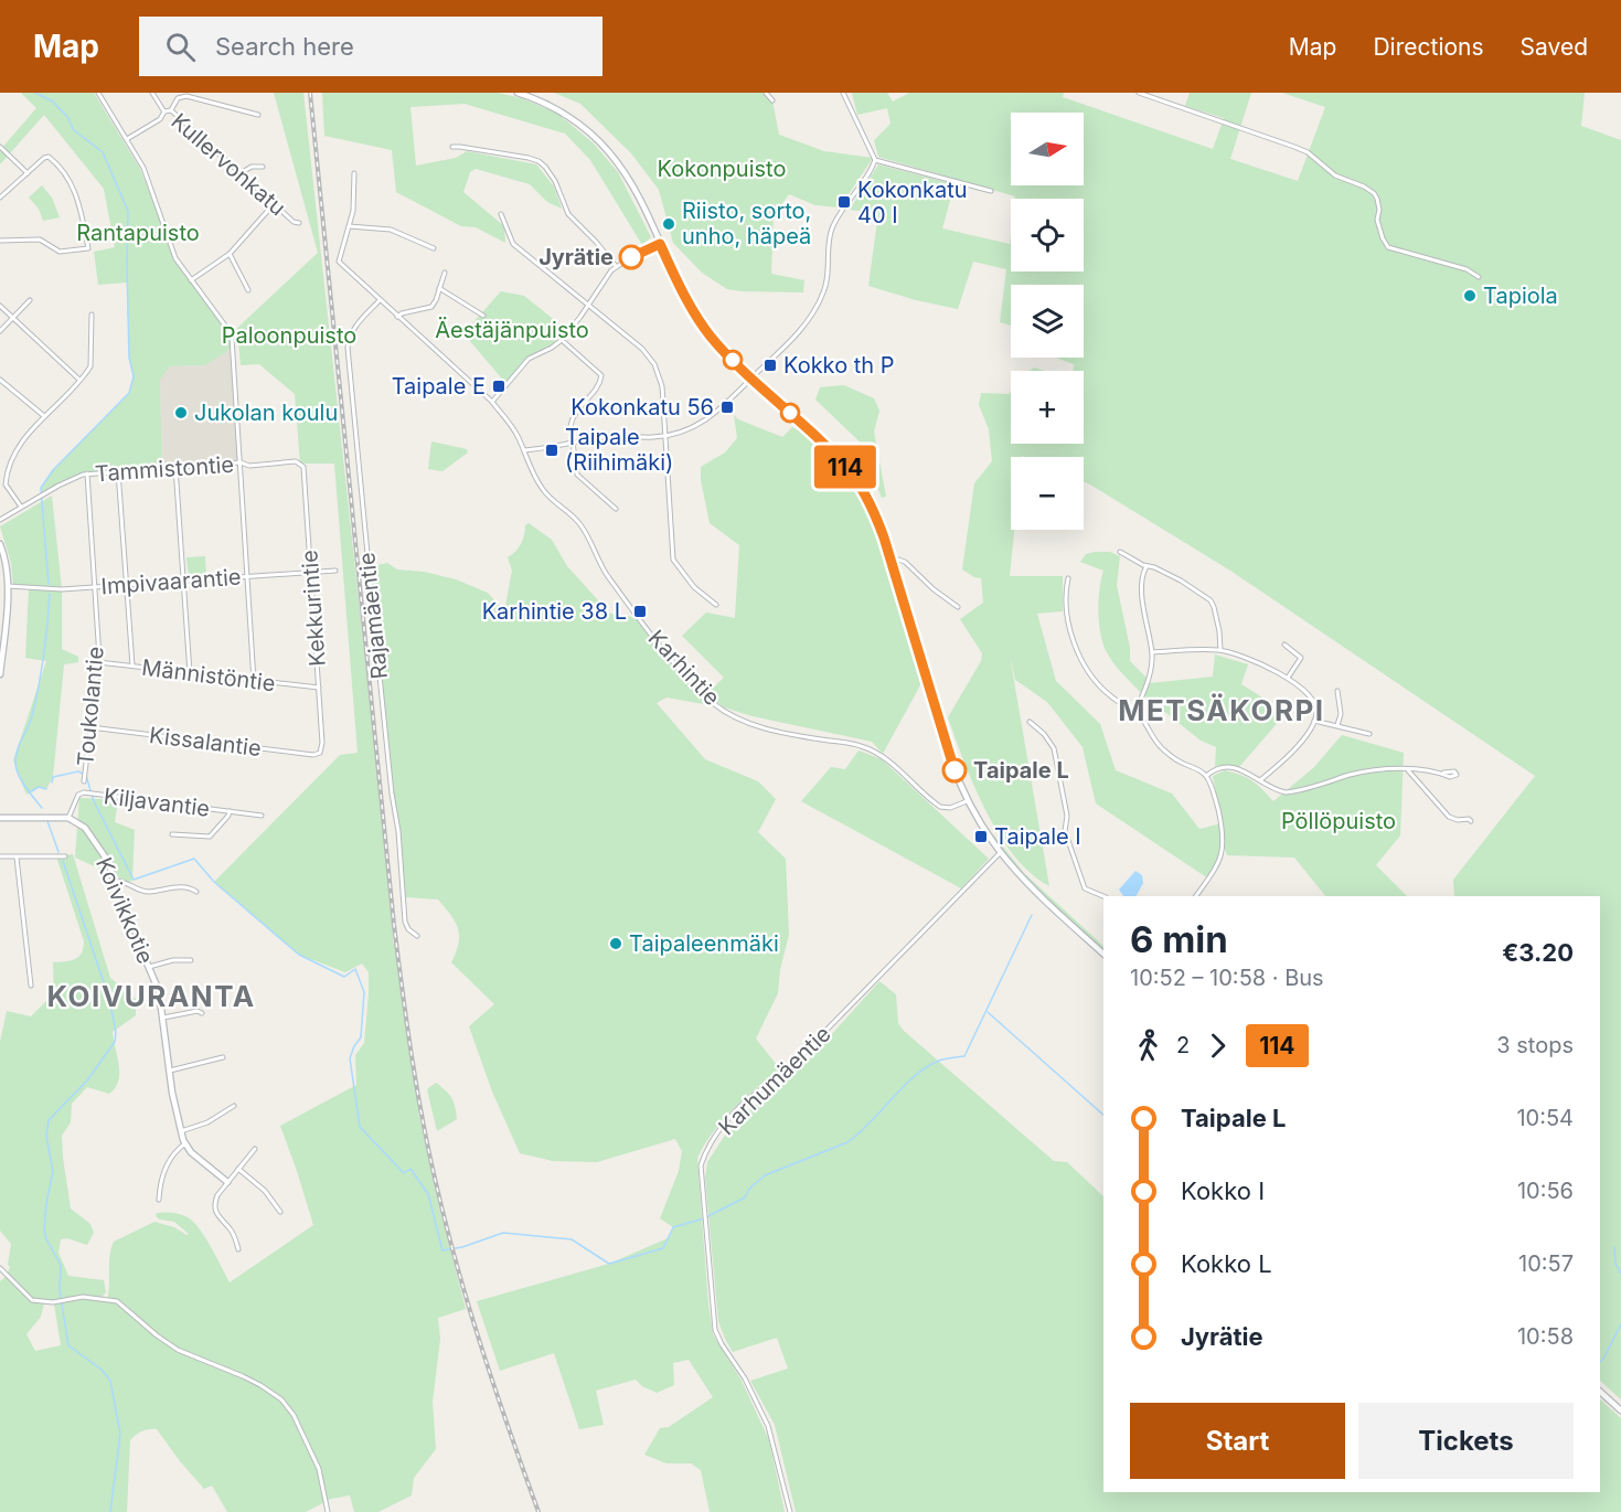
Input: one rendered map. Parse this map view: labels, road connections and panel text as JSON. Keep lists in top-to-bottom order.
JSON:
{
  "streets": {
    "street": [
      "Kullervonkatu",
      "Tammistontie",
      "Impivaarantie",
      "Kekkurintie",
      "Rajamäentie",
      "Karhintie",
      "Männistöntie",
      "Toukolantie",
      "Kissalantie",
      "Kiljavantie",
      "Koivikkotie",
      "Karhumäentie"
    ]
  },
  "crossings": [
    ["Tammistontie", "Kekkurintie"],
    ["Tammistontie", "Toukolantie"],
    ["Impivaarantie", "Kekkurintie"],
    ["Impivaarantie", "Toukolantie"],
    ["Kekkurintie", "Männistöntie"],
    ["Kekkurintie", "Kissalantie"],
    ["Rajamäentie", "Karhintie"],
    ["Männistöntie", "Toukolantie"],
    ["Toukolantie", "Kissalantie"],
    ["Kiljavantie", "Koivikkotie"]
  ],
  "districts": ["METSÄKORPI", "KOIVURANTA"],
  "parks": [
    "Kokonpuisto",
    "Rantapuisto",
    "Äestäjänpuisto",
    "Paloonpuisto",
    "Pöllöpuisto"
  ],
  "places": {
    "transit": [
      "Kokonkatu 40 I",
      "Kokko th P",
      "Taipale E",
      "Kokonkatu 56",
      "Taipale (Riihimäki)",
      "Karhintie 38 L",
      "Taipale I"
    ],
    "other": [
      "Riisto, sorto, unho, häpeä",
      "Jyrätie",
      "Tapiola",
      "Jukolan koulu",
      "Taipale L",
      "Taipaleenmäki"
    ]
  },
  "lines": ["bus line 114"],
  "north": "right",
  "page": {
    "header": "Map",
    "search": "Search here",
    "nav": ["Map", "Directions", "Saved"],
    "on_map": "114",
    "map_buttons": ["+", "−"],
    "heading": ["6 min", "10:52 – 10:58 · Bus", "€3.20"],
    "legs": ["2", "114", "3 stops"],
    "list": [
      {
        "name": "Taipale L",
        "value": "10:54"
      },
      {
        "name": "Kokko I",
        "value": "10:56"
      },
      {
        "name": "Kokko L",
        "value": "10:57"
      },
      {
        "name": "Jyrätie",
        "value": "10:58"
      }
    ],
    "buttons": ["Start", "Tickets"]
  }
}
